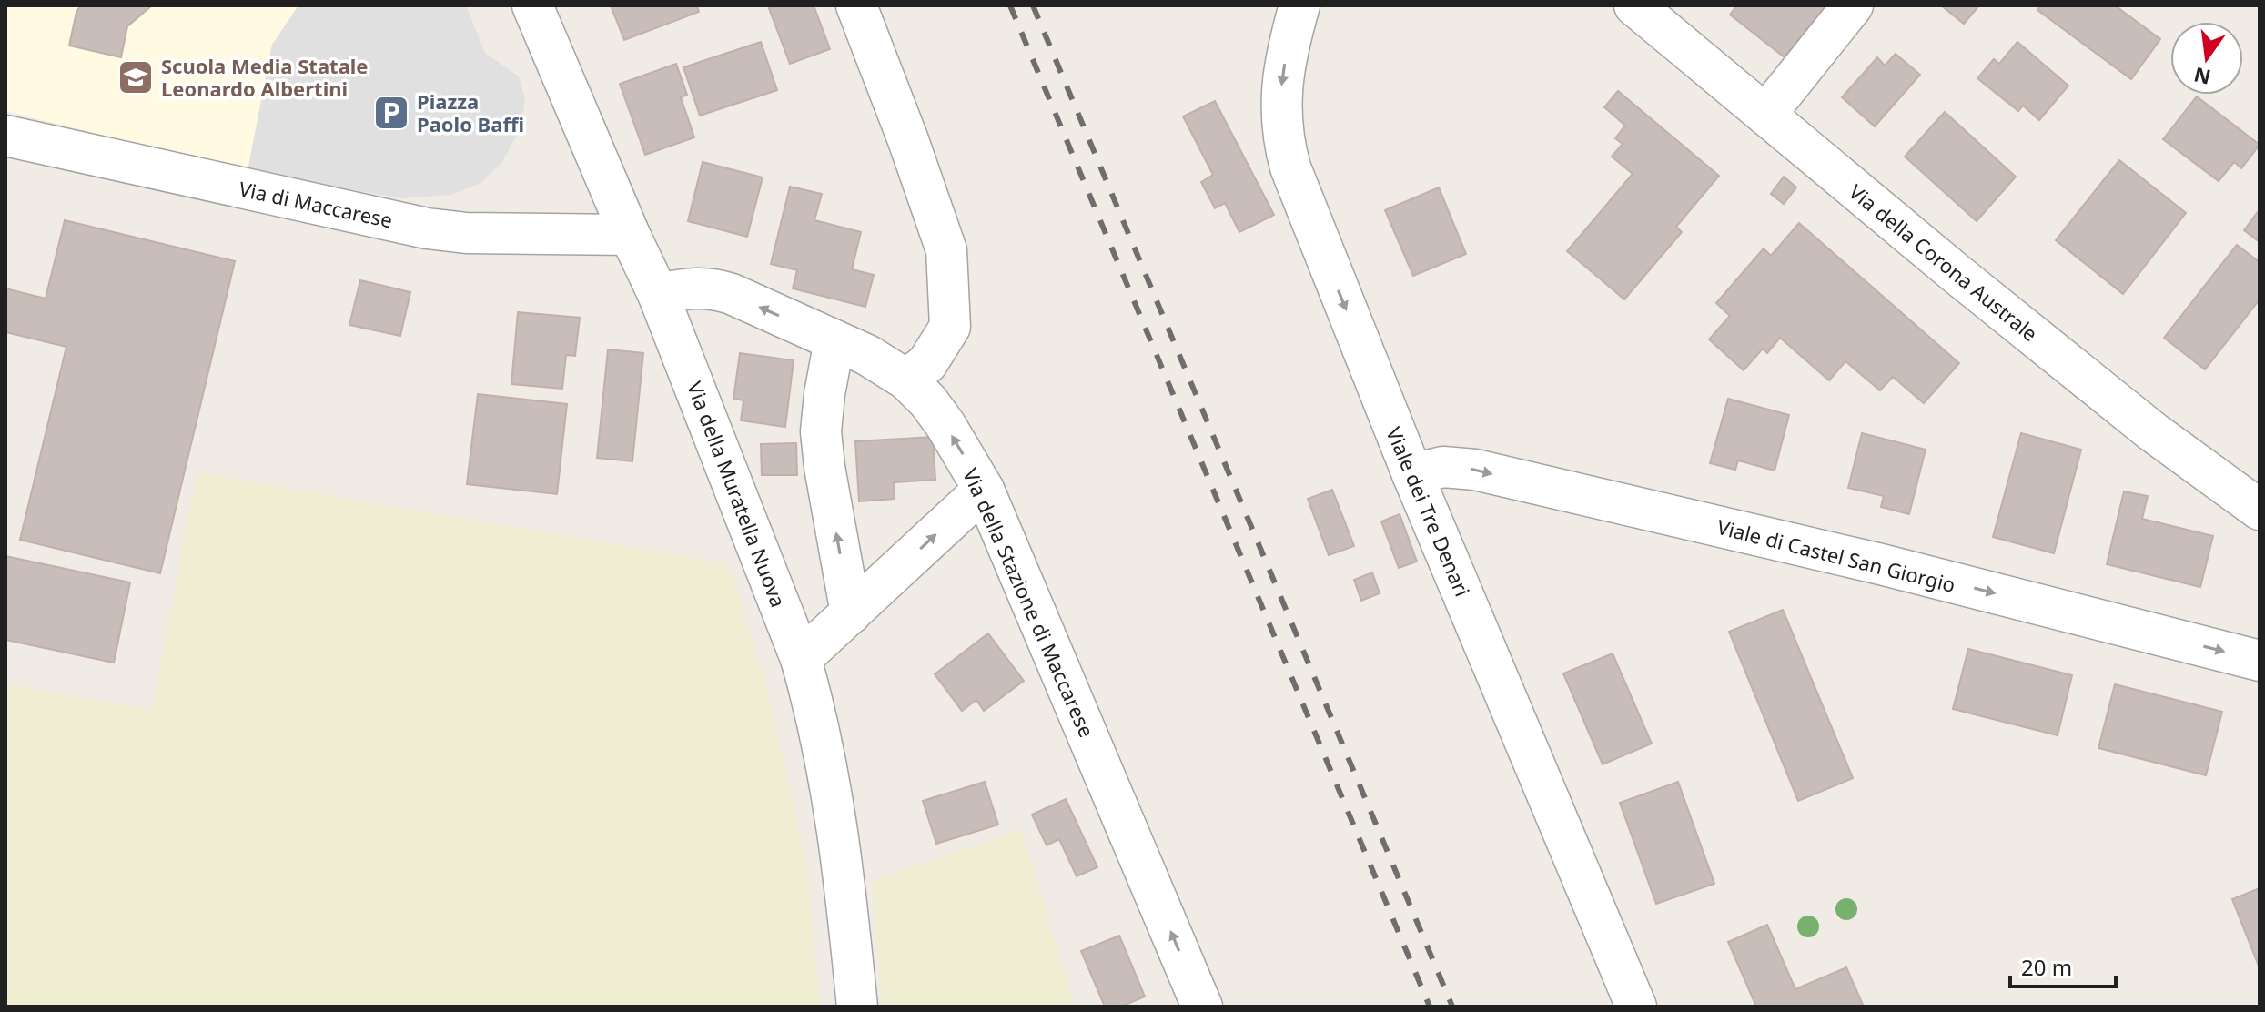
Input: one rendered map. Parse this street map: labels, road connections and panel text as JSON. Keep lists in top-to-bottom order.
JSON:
{
  "streets": {
    "street": [
      "Via di Maccarese",
      "Via della Corona Australe",
      "Via della Muratella Nuova",
      "Viale dei Tre Denari",
      "Viale di Castel San Giorgio",
      "Via della Stazione di Maccarese"
    ]
  },
  "crossings": [
    ["Via di Maccarese", "Via della Muratella Nuova"],
    ["Via della Muratella Nuova", "Via della Stazione di Maccarese"],
    ["Viale dei Tre Denari", "Viale di Castel San Giorgio"]
  ],
  "one_way": ["Viale dei Tre Denari", "Viale di Castel San Giorgio", "Via della Stazione di Maccarese"],
  "places": {
    "school or university": ["Scuola Media Statale Leonardo Albertini"],
    "parking": ["Piazza Paolo Baffi"]
  },
  "scale_bar": "20 m",
  "north": "bottom"
}
